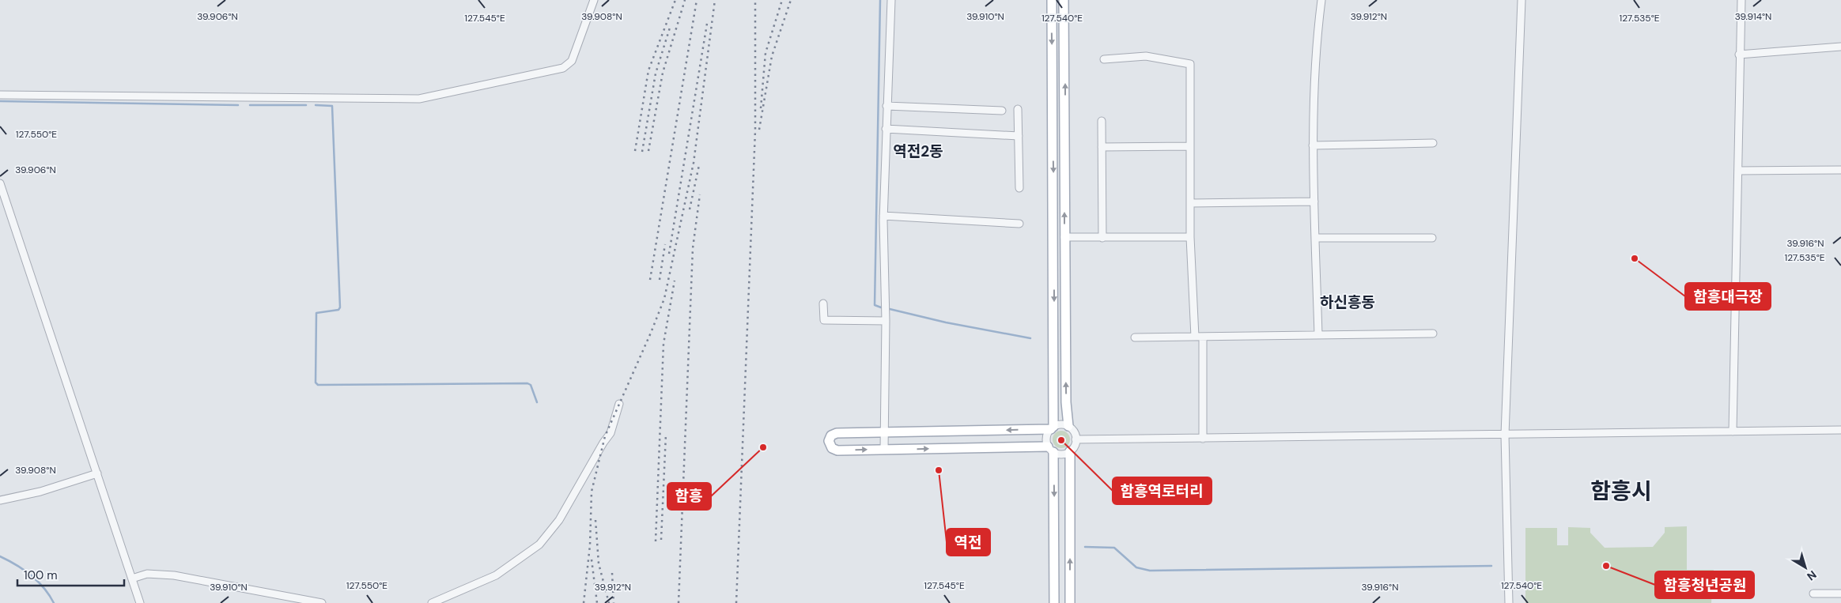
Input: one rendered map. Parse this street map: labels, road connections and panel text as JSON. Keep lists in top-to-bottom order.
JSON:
{
  "districts": ["역전2동", "하신흥동", "함흥시"],
  "places": [
    "함흥대극장",
    "함흥역로터리",
    "함흥",
    "역전",
    "함흥청년공원"
  ],
  "scale_bar": "100 m",
  "north": "bottom right",
  "coordinates": [
    "39.906°N",
    "39.908°N",
    "39.910°N",
    "39.912°N",
    "39.914°N",
    "127.545°E",
    "127.540°E",
    "127.535°E",
    "127.550°E",
    "39.916°N"
  ]
}
